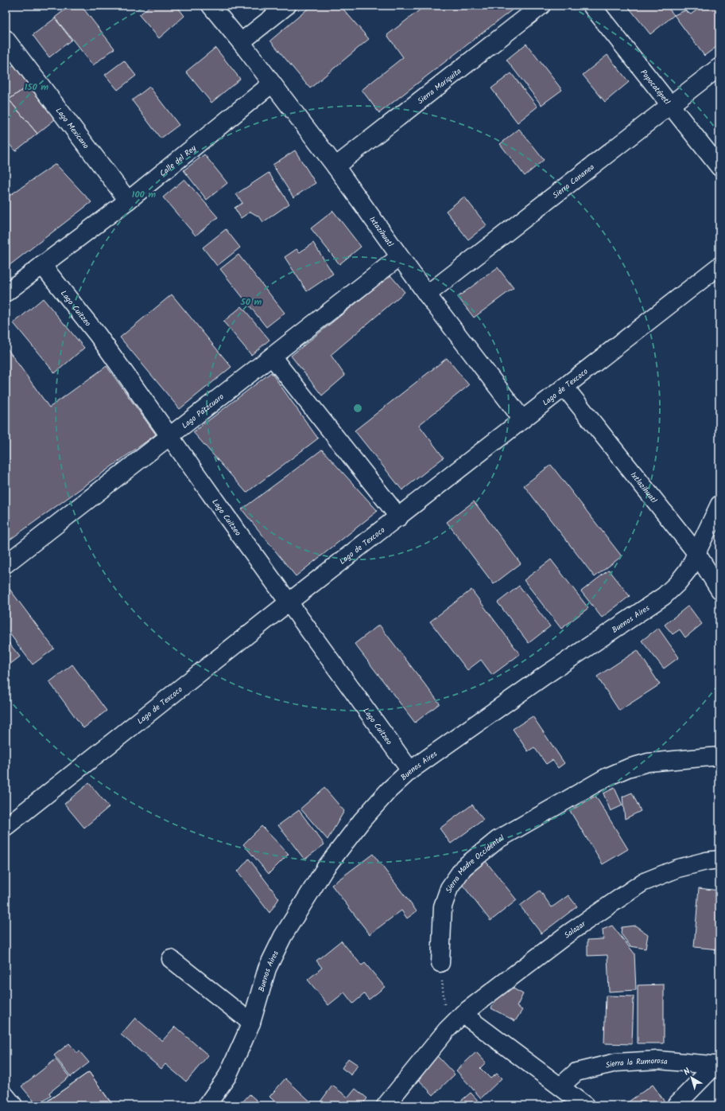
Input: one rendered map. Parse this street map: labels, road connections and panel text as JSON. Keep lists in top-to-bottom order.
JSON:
{
  "streets": {
    "street": [
      "Sierra Mariquita",
      "Popocatépetl",
      "Lago Mexicano",
      "Calle del Rey",
      "Sierra Cananea",
      "Ixtazihuatl",
      "Lago Cuitzeo",
      "Lago de Texcoco",
      "Lago Pátzcuaro",
      "Ixtlazihuatl",
      "Buenos Aires",
      "Sierra Madre Occidental",
      "Salazar",
      "Sierra la Rumorosa"
    ]
  },
  "crossings": [
    ["Sierra Mariquita", "Ixtazihuatl"],
    ["Popocatépetl", "Sierra Cananea"],
    ["Lago Mexicano", "Calle del Rey"],
    ["Calle del Rey", "Ixtazihuatl"],
    ["Calle del Rey", "Lago Cuitzeo"],
    ["Sierra Cananea", "Ixtazihuatl"],
    ["Ixtazihuatl", "Lago de Texcoco"],
    ["Ixtazihuatl", "Lago Pátzcuaro"],
    ["Lago Cuitzeo", "Lago de Texcoco"],
    ["Lago Cuitzeo", "Lago Pátzcuaro"],
    ["Lago Cuitzeo", "Buenos Aires"],
    ["Lago de Texcoco", "Ixtlazihuatl"],
    ["Ixtlazihuatl", "Buenos Aires"]
  ],
  "north": "top left",
  "rings": ["150 m", "100 m", "50 m"]
}
